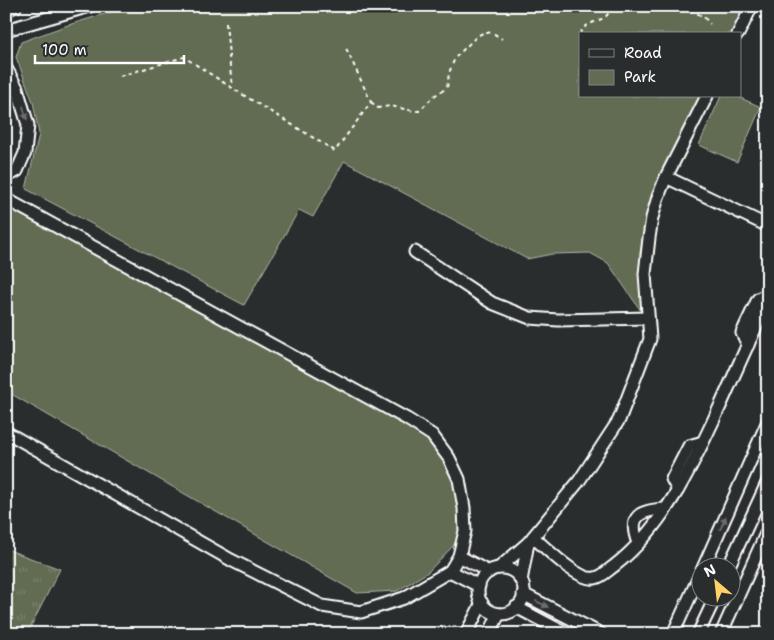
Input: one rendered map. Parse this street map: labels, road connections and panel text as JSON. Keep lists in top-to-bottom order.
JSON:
{
  "legend": ["Road", "Park"],
  "scale_bar": "100 m",
  "north": "top left"
}
